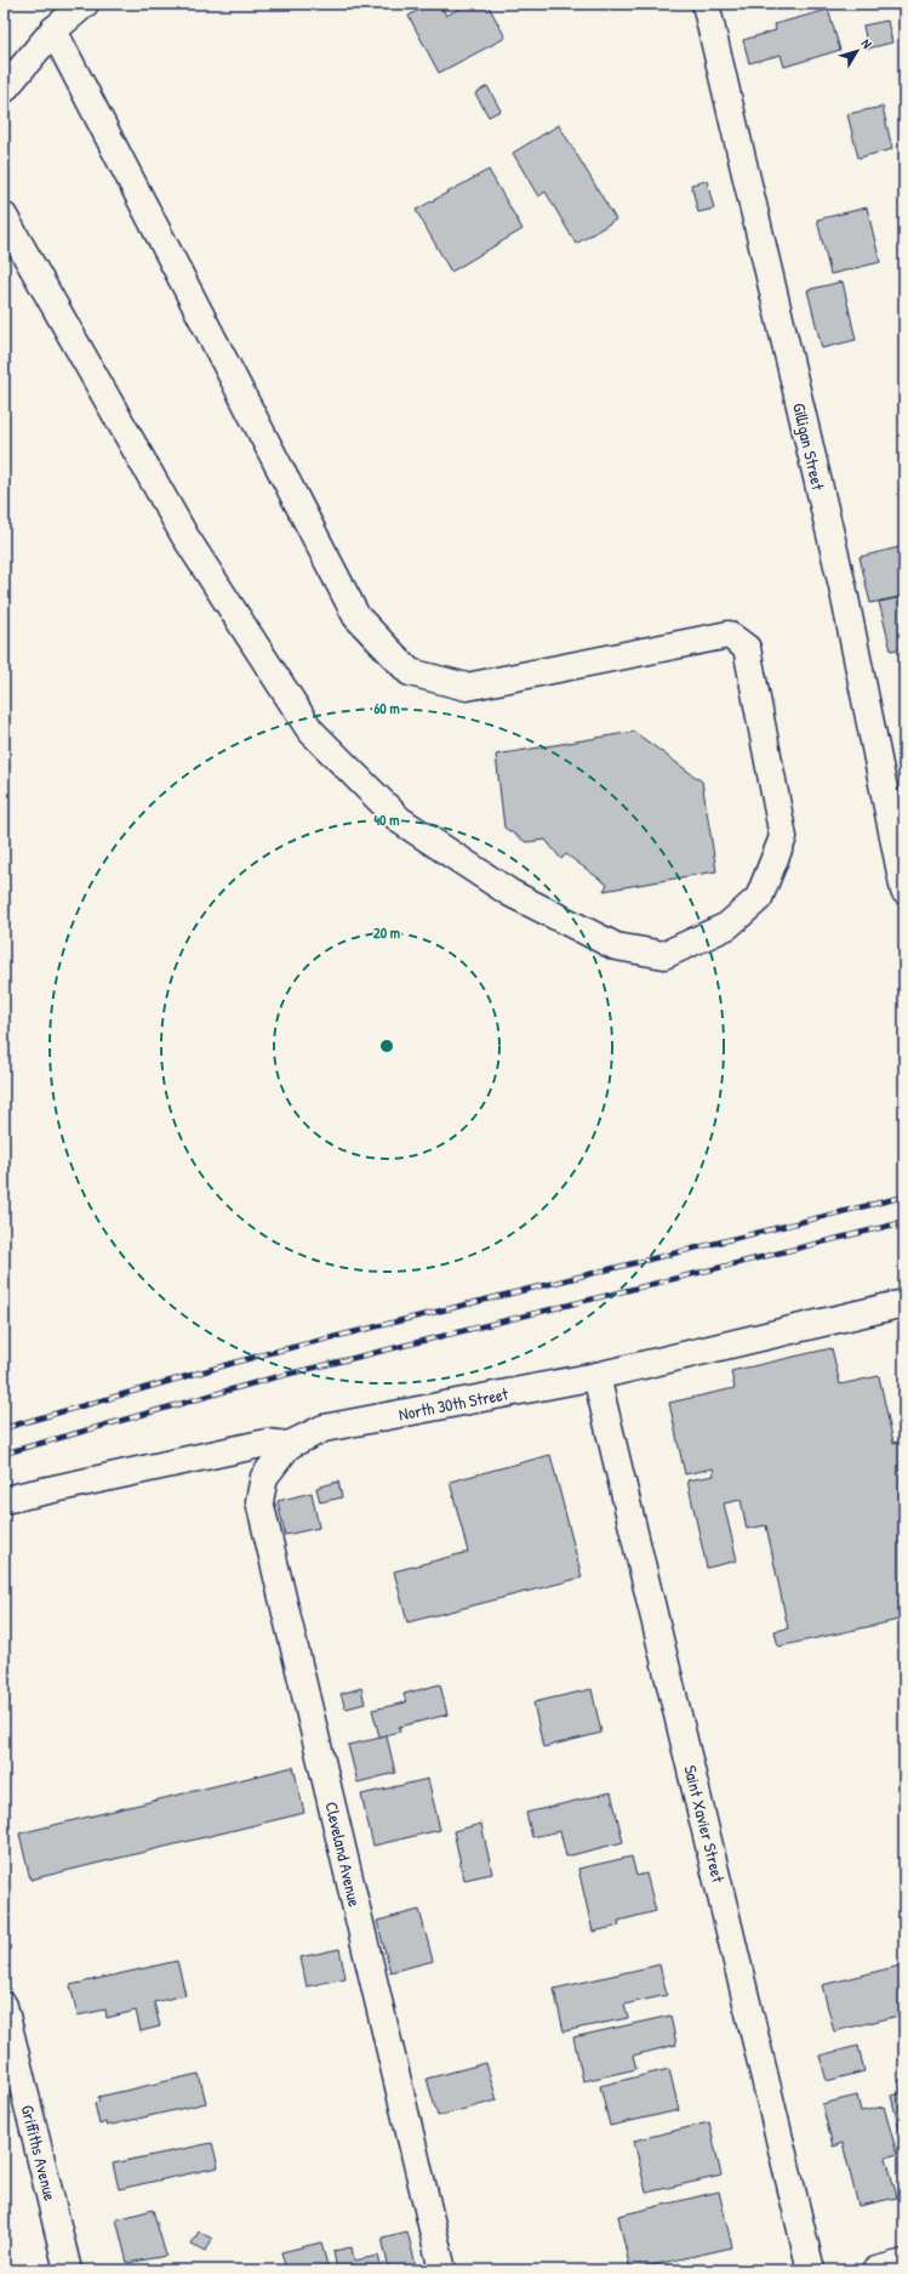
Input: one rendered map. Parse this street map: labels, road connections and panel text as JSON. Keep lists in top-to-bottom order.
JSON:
{
  "streets": {
    "street": [
      "Gilligan Street",
      "North 30th Street",
      "Saint Xavier Street",
      "Cleveland Avenue",
      "Griffiths Avenue"
    ]
  },
  "crossings": [
    ["North 30th Street", "Saint Xavier Street"],
    ["North 30th Street", "Cleveland Avenue"]
  ],
  "north": "top right",
  "rings": ["60 m", "40 m", "20 m"]
}
